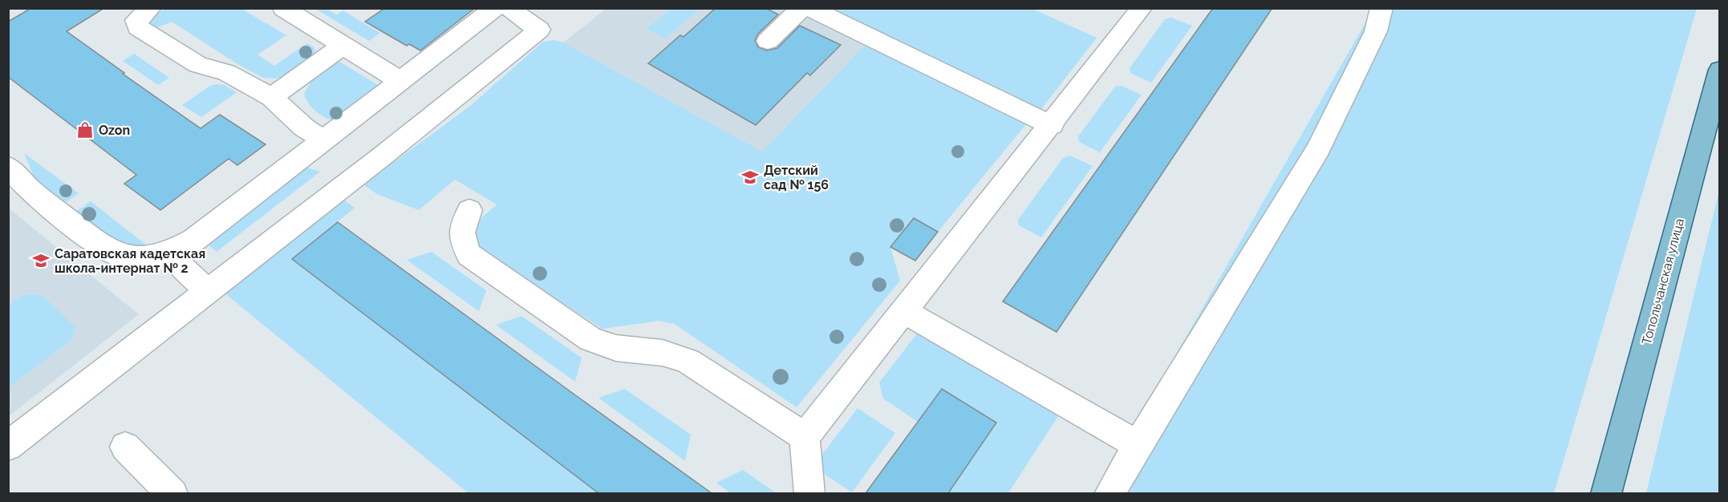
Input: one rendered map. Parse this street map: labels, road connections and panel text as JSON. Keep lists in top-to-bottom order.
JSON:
{
  "streets": {
    "main road": ["Топольчанская улица"]
  },
  "places": {
    "shop": ["Ozon"],
    "school or university": ["Детский сад № 156", "Саратовская кадетская школа-интернат № 2"]
  }
}
